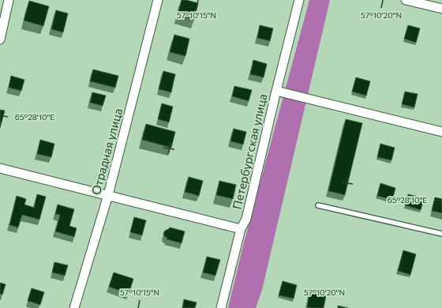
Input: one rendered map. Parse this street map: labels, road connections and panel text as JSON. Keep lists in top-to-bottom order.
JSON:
{
  "streets": {
    "street": ["Отрадная улица", "Петербургская улица"]
  },
  "coordinates": ["57°10'15\"N", "57°10'20\"N", "65°28'10\"E"]
}
